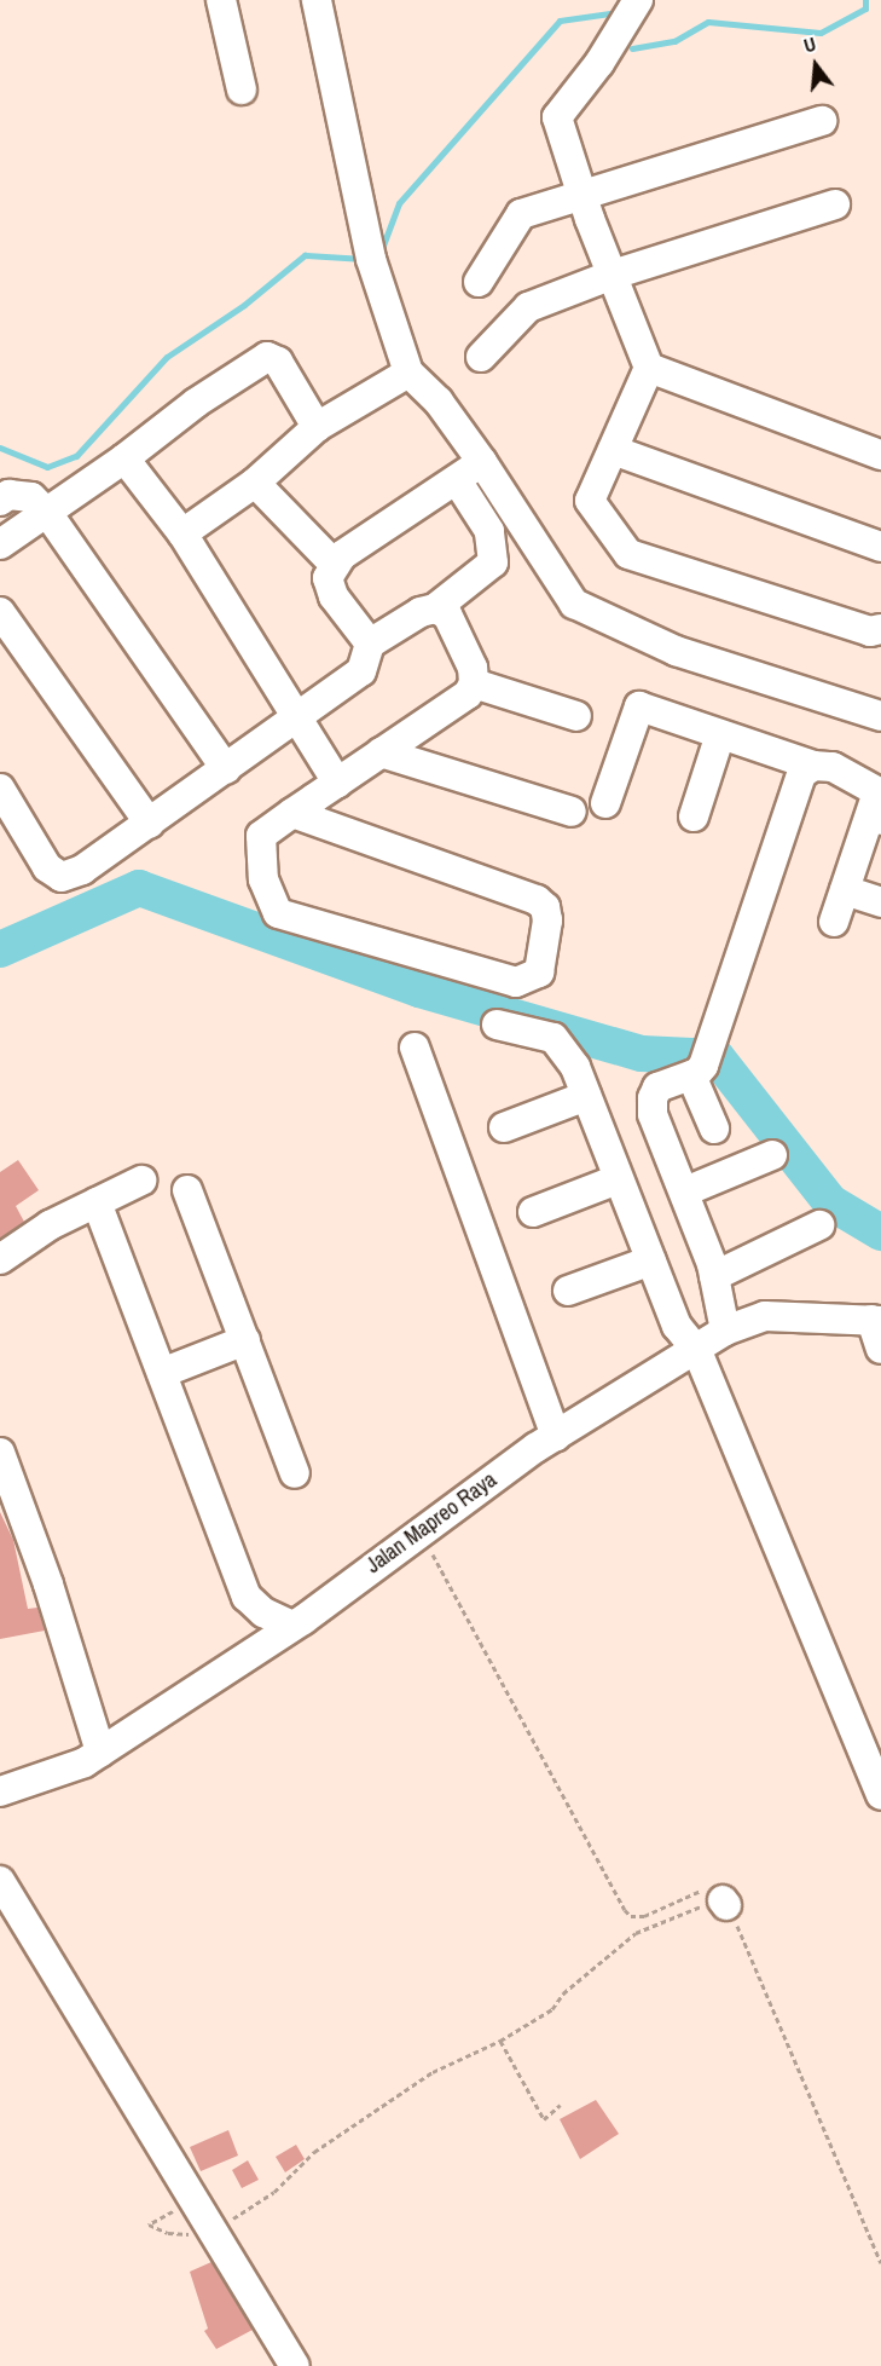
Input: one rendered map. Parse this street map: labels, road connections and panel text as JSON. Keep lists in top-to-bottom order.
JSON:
{
  "streets": {
    "street": ["Jalan Mapreo Raya"]
  },
  "north": "top"
}
